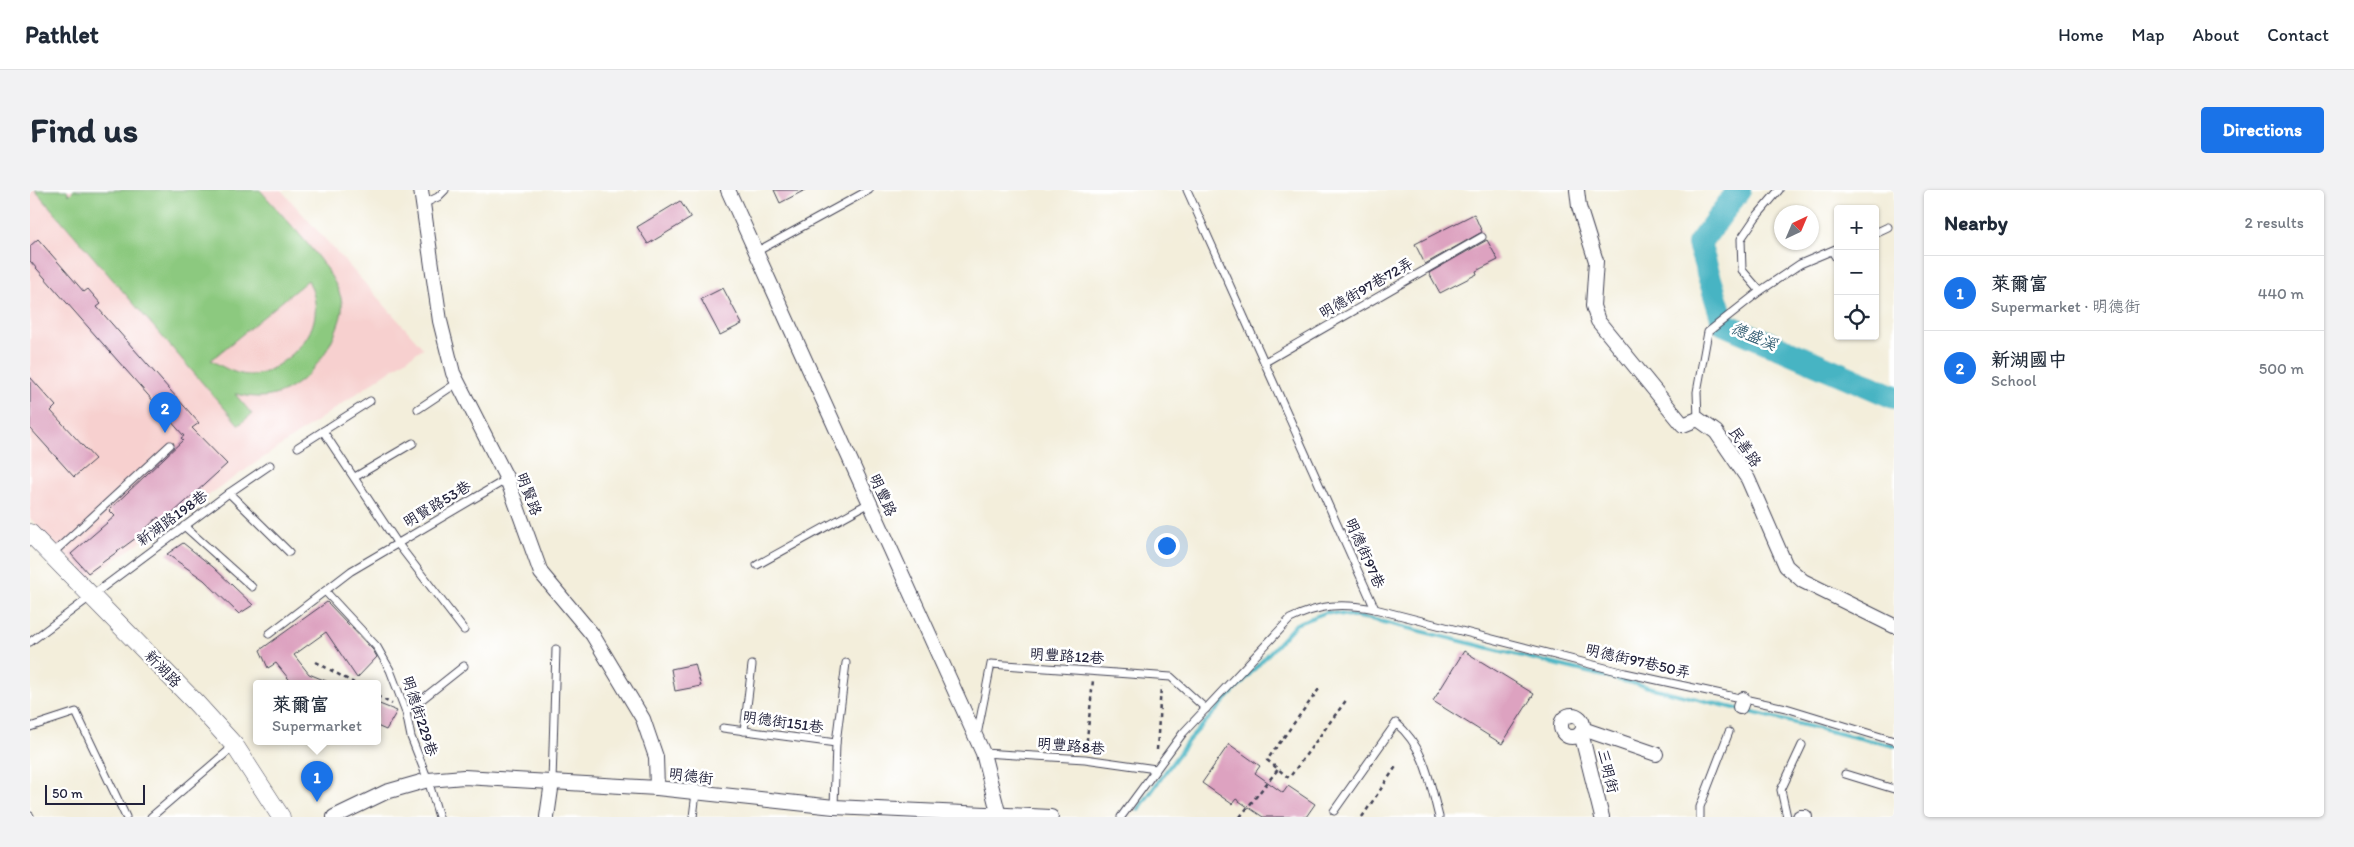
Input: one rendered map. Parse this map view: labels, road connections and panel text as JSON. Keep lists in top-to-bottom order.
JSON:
{
  "streets": {
    "street": [
      "民善路",
      "明賢路",
      "明豐路",
      "新湖路",
      "三明街",
      "明德街"
    ],
    "lane": [
      "明德街97巷72弄",
      "明賢路53巷",
      "新湖路198巷",
      "明德街97巷",
      "明豐路12巷",
      "明德街97巷50弄",
      "明德街229巷",
      "明德街151巷",
      "明豐路8巷"
    ]
  },
  "crossings": [
    ["明德街97巷72弄", "明德街97巷"],
    ["明賢路", "明賢路53巷"],
    ["明賢路", "明德街"],
    ["明豐路", "明豐路12巷"],
    ["明豐路", "明豐路8巷"],
    ["明豐路", "明德街"],
    ["新湖路198巷", "新湖路"],
    ["明德街97巷", "明豐路12巷"],
    ["明德街97巷", "明德街97巷50弄"],
    ["明德街97巷", "明豐路8巷"],
    ["明德街229巷", "明德街"],
    ["明德街151巷", "明德街"]
  ],
  "water": ["德盛溪"],
  "scale_bar": "50 m",
  "north": "top right",
  "page": {
    "header": "Pathlet",
    "nav": [
      "Home",
      "Map",
      "About",
      "Contact"
    ],
    "buttons": "Directions",
    "title": "Find us",
    "heading": ["Nearby", "2 results"],
    "map_buttons": ["+", "−"],
    "list": [
      {
        "mark": "1",
        "name": "萊爾富",
        "note": "Supermarket · 明德街",
        "value": "440 m"
      },
      {
        "mark": "2",
        "name": "新湖國中",
        "note": "School",
        "value": "500 m"
      }
    ],
    "pins": ["2", "1"],
    "popup": ["萊爾富", "Supermarket"],
    "scale": "50 m"
  }
}
